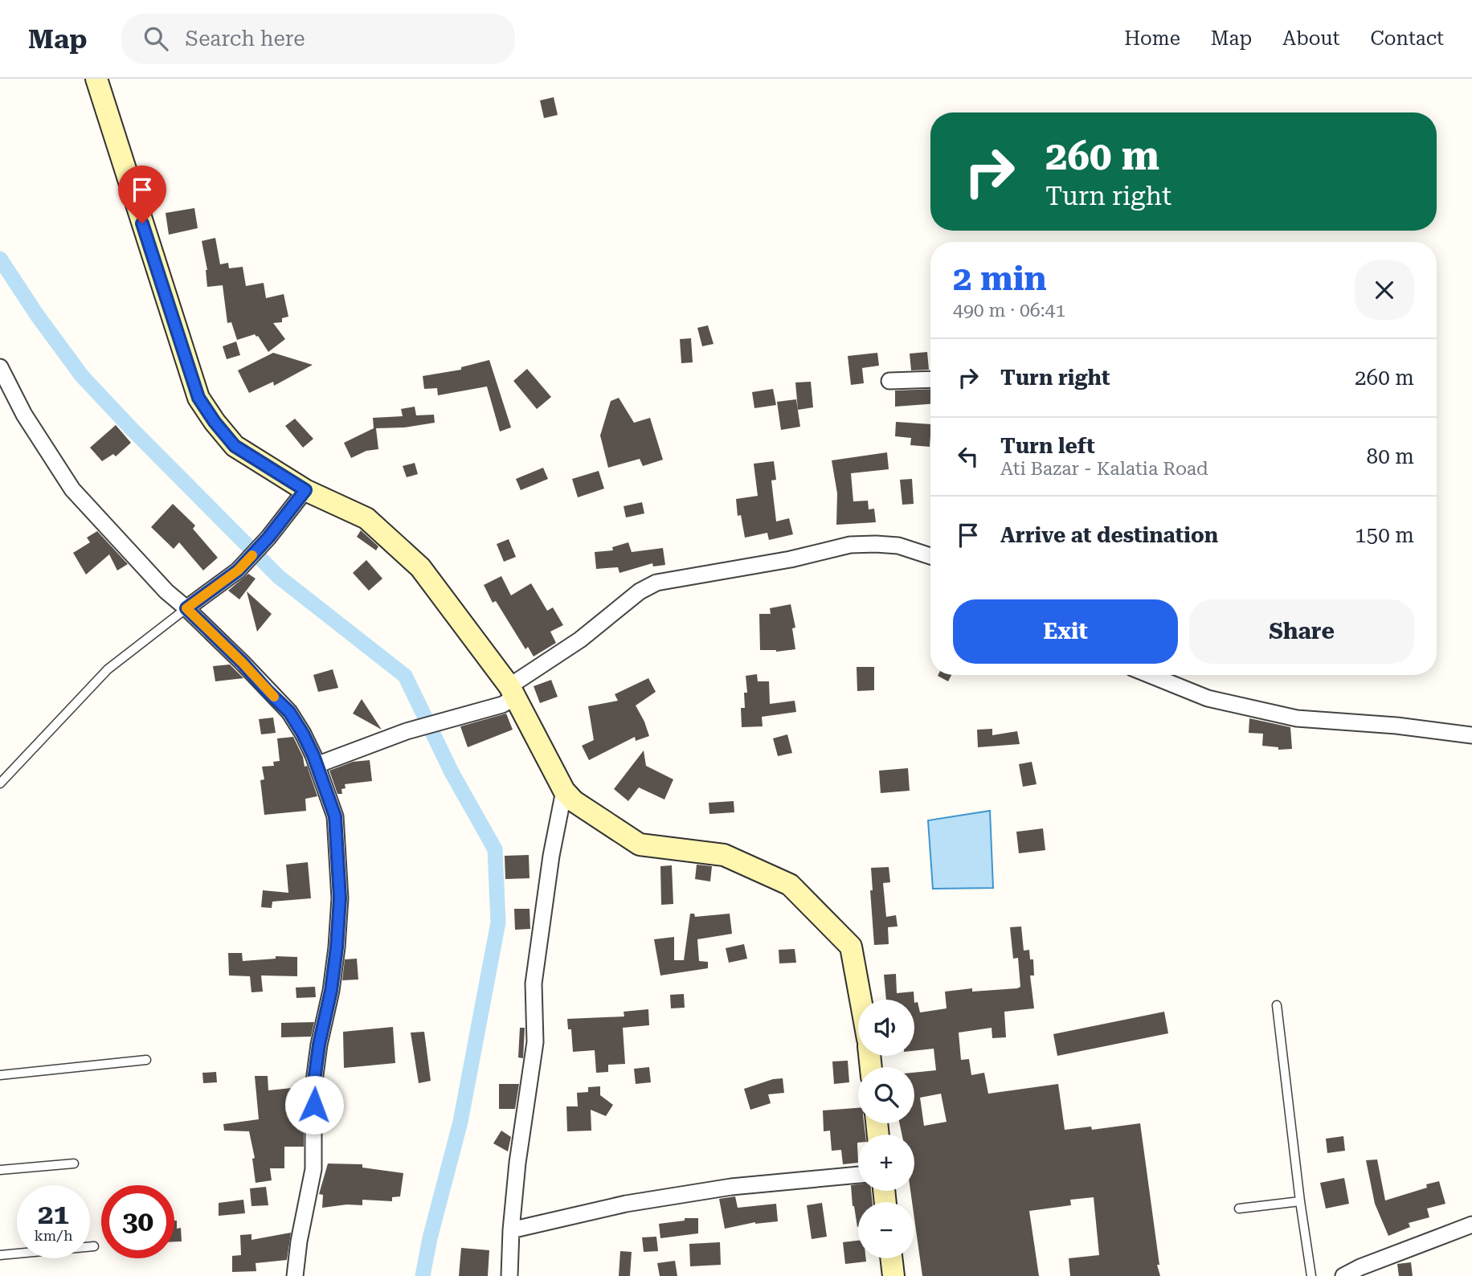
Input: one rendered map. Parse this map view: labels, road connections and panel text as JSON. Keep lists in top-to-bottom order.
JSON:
{
  "page": {
    "header": "Map",
    "search": "Search here",
    "nav": [
      "Home",
      "Map",
      "About",
      "Contact"
    ],
    "turn": ["260 m", "Turn right"],
    "heading": ["2 min", "490 m · 06:41"],
    "list": [
      {
        "name": "Turn right",
        "value": "260 m"
      },
      {
        "name": "Turn left",
        "note": "Ati Bazar - Kalatia Road",
        "value": "80 m"
      },
      {
        "name": "Arrive at destination",
        "value": "150 m"
      }
    ],
    "buttons": ["Exit", "Share"],
    "map_buttons": ["+", "−"],
    "speed": "21 km/h",
    "limit": "30"
  }
}
